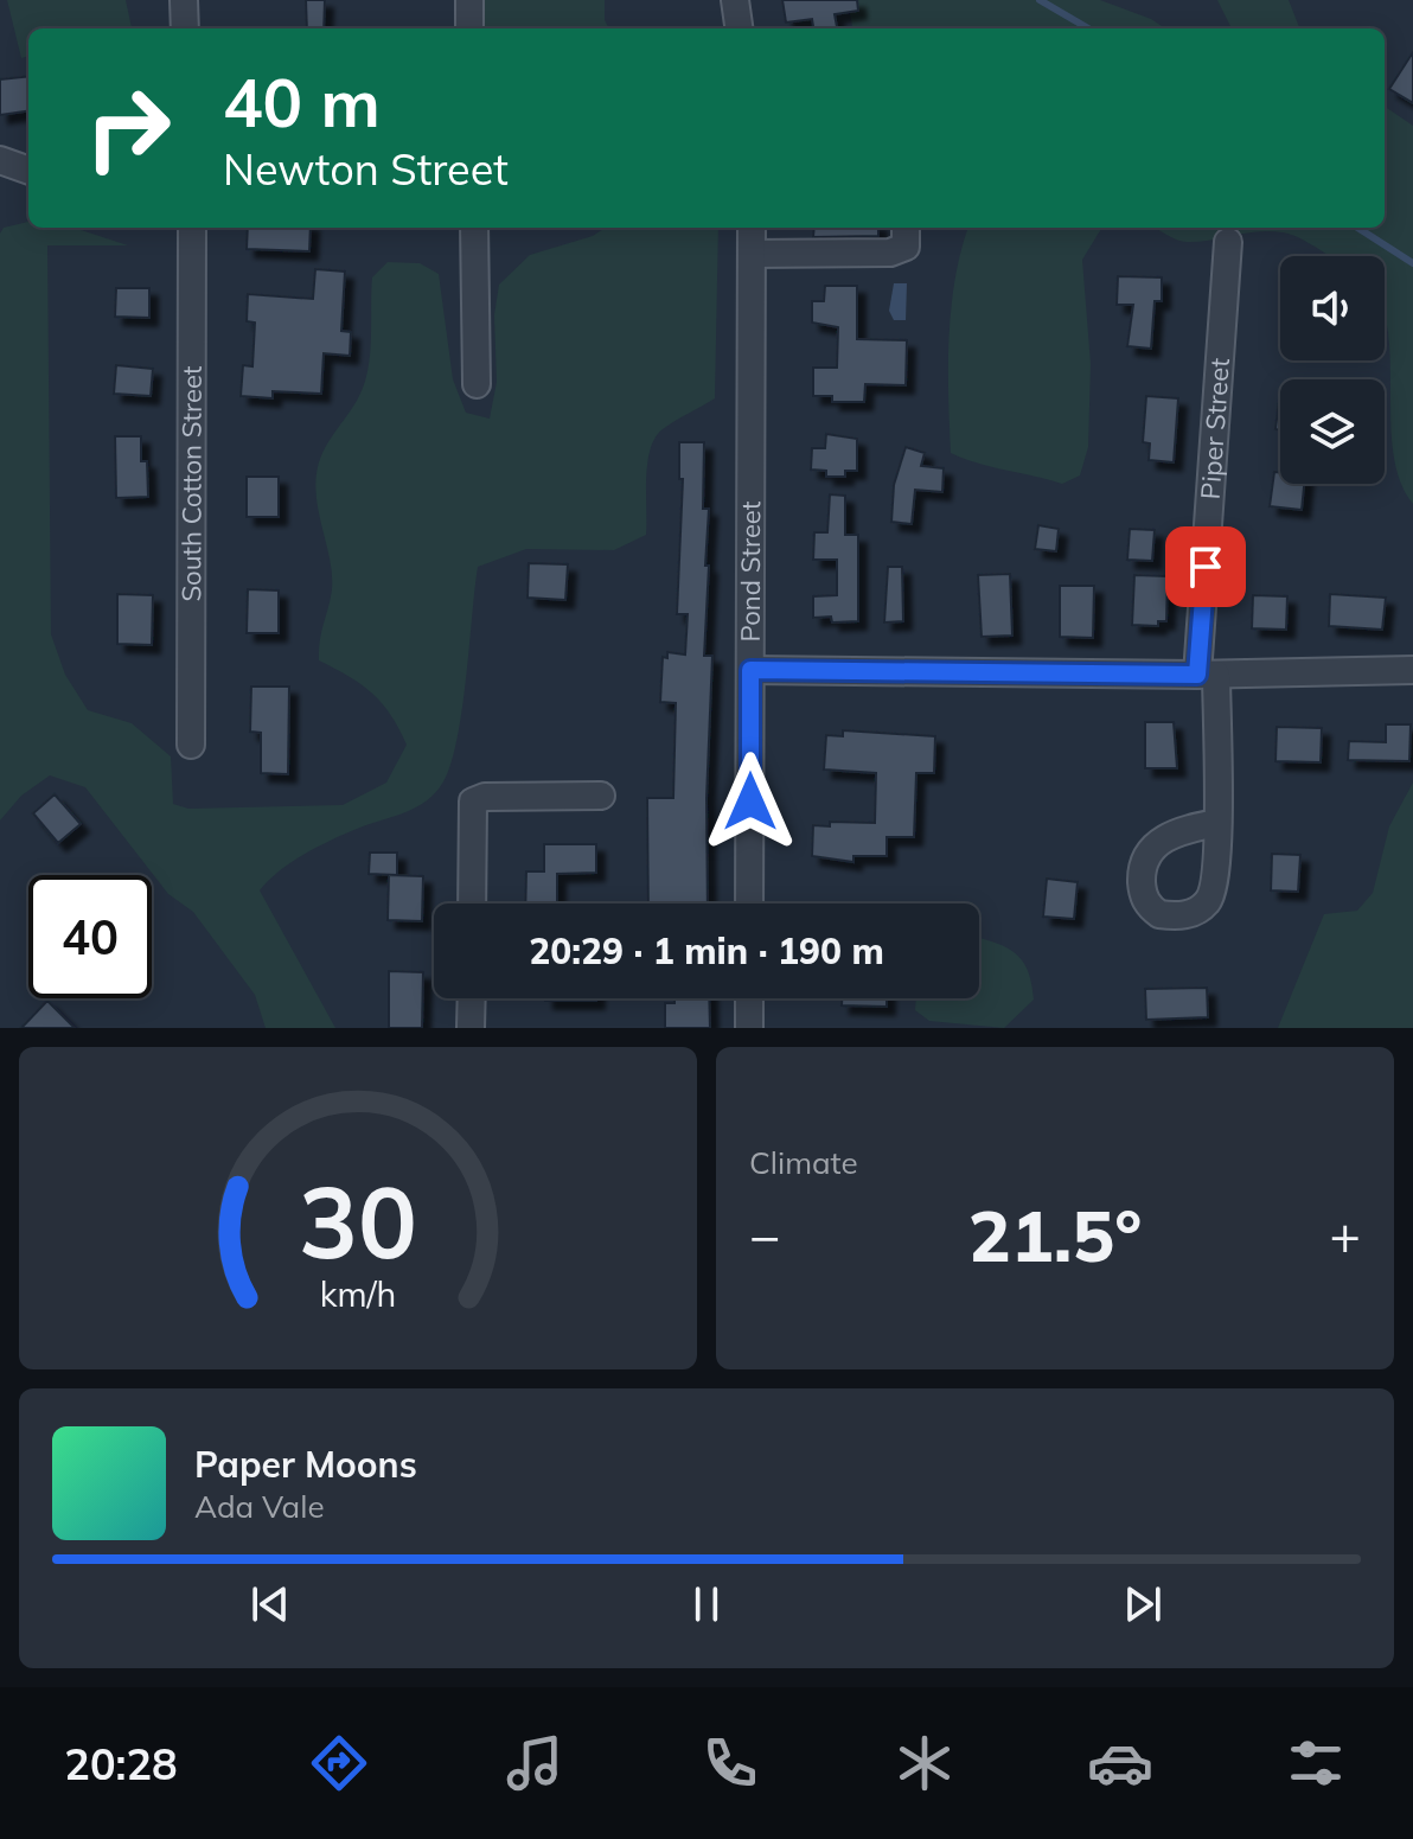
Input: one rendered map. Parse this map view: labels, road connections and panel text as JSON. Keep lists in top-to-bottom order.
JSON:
{
  "streets": {
    "street": ["Piper Street", "South Cotton Street", "Pond Street"]
  },
  "page": {
    "turn": ["40 m", "Newton Street"],
    "limit": "40",
    "trip": "20:29 · 1 min · 190 m",
    "tile": "Climate",
    "heat": ["−", "21.5°", "+"],
    "song": ["Paper Moons", "Ada Vale"],
    "tabs": "20:28",
    "gauge": ["30", "km/h"]
  }
}
